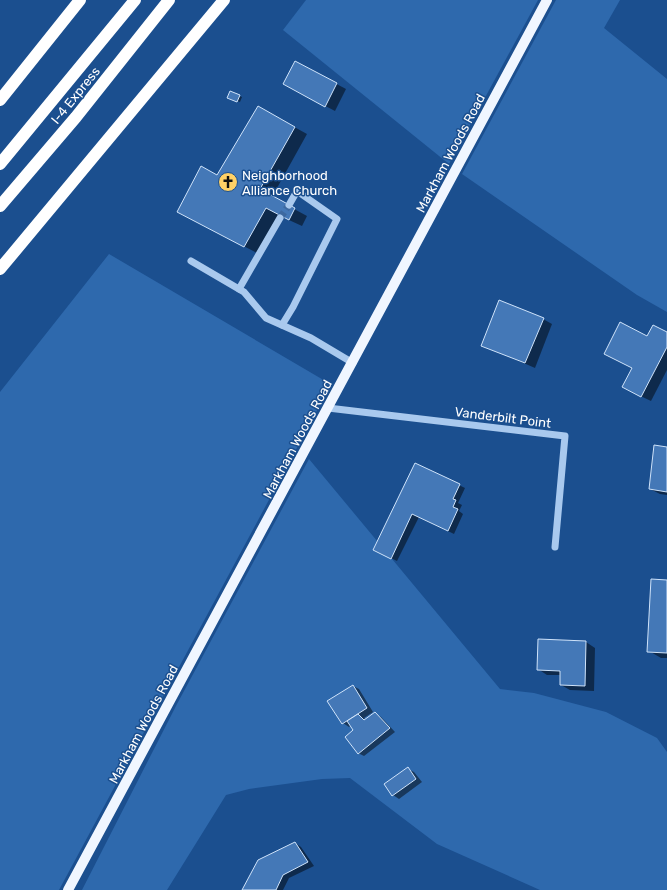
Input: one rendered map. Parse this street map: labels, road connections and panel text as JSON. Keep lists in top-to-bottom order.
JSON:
{
  "streets": {
    "highway": ["I-4 Express"],
    "main road": ["Markham Woods Road"],
    "street": ["Vanderbilt Point"]
  },
  "crossings": [
    ["Markham Woods Road", "Vanderbilt Point"]
  ],
  "places": {
    "church": ["Neighborhood Alliance Church"]
  }
}
